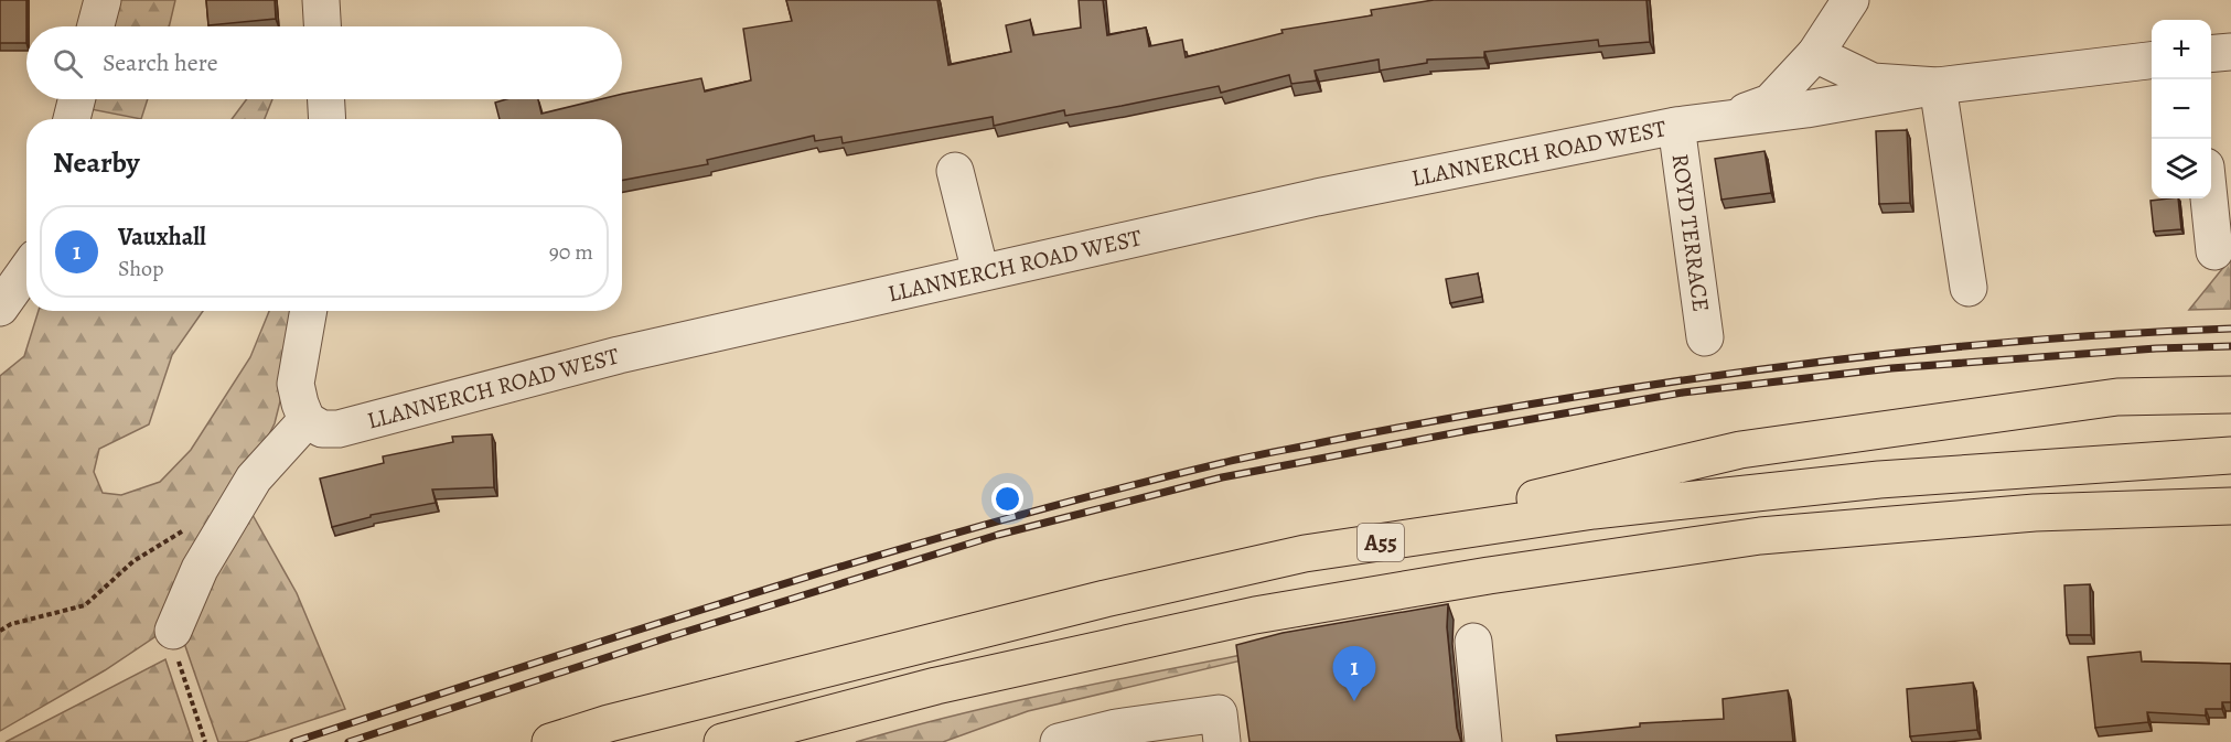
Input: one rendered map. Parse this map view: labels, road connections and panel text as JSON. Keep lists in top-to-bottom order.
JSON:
{
  "streets": {
    "highway": ["A55"],
    "street": ["LLANNERCH ROAD WEST", "ROYD TERRACE"]
  },
  "crossings": [
    ["LLANNERCH ROAD WEST", "ROYD TERRACE"]
  ],
  "page": {
    "map_buttons": ["+", "−"],
    "search": "Search here",
    "heading": "Nearby",
    "list": [
      {
        "mark": "1",
        "name": "Vauxhall",
        "note": "Shop",
        "value": "90 m"
      }
    ],
    "pins": "1"
  }
}
